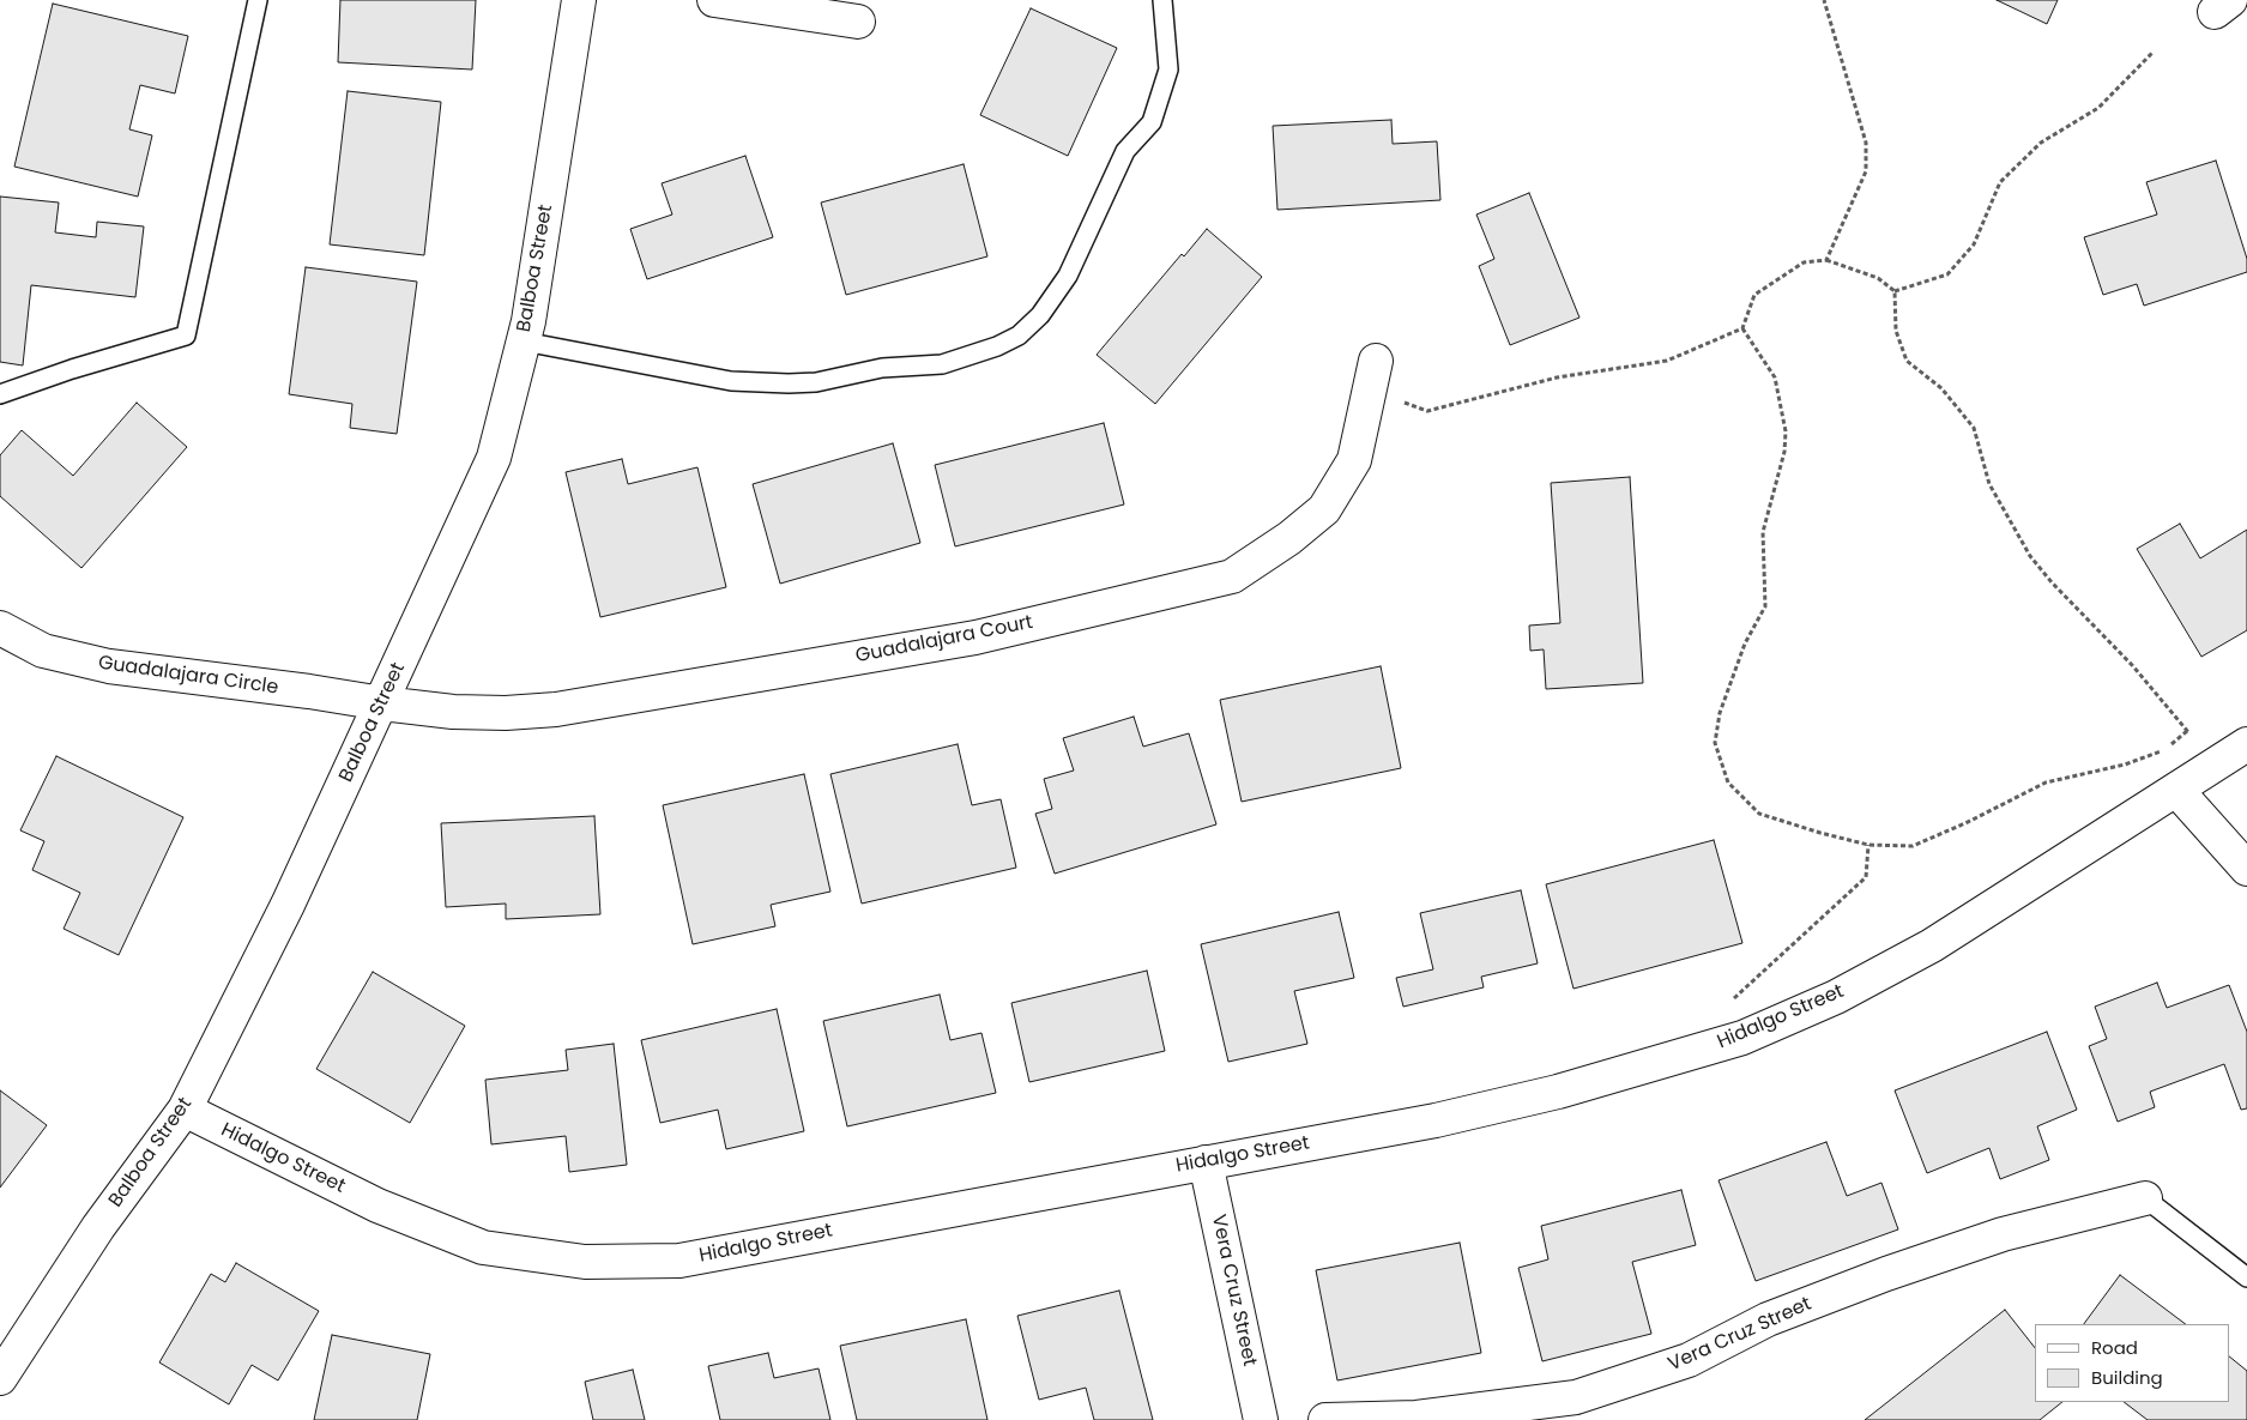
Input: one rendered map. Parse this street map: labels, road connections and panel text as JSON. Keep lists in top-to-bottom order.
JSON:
{
  "streets": {
    "street": [
      "Balboa Street",
      "Guadalajara Court",
      "Guadalajara Circle",
      "Hidalgo Street",
      "Vera Cruz Street"
    ]
  },
  "crossings": [
    ["Balboa Street", "Guadalajara Court"],
    ["Balboa Street", "Guadalajara Circle"],
    ["Balboa Street", "Hidalgo Street"],
    ["Guadalajara Court", "Guadalajara Circle"],
    ["Hidalgo Street", "Vera Cruz Street"]
  ],
  "legend": ["Road", "Building"]
}
